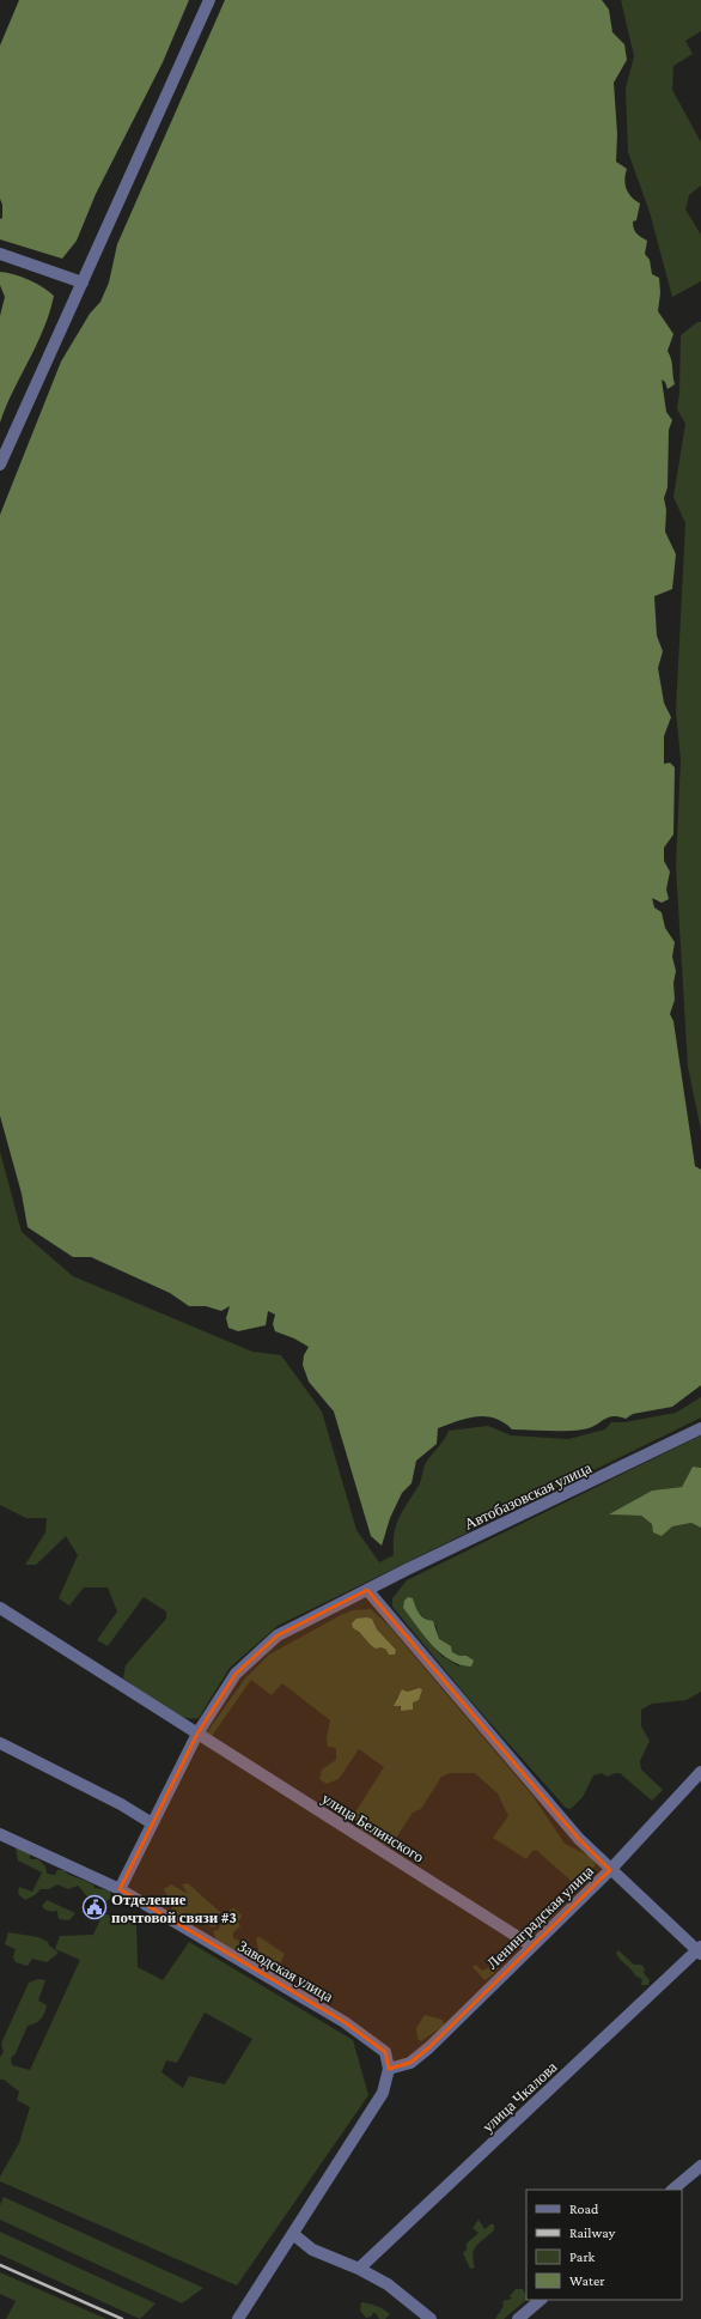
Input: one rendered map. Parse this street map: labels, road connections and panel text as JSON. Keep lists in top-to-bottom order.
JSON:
{
  "streets": {
    "street": [
      "Автобазовская улица",
      "улица Белинского",
      "Ленинградская улица",
      "Заводская улица",
      "улица Чкалова"
    ]
  },
  "crossings": [
    ["улица Белинского", "Ленинградская улица"],
    ["Ленинградская улица", "Заводская улица"]
  ],
  "places": {
    "public building": ["Отделение почтовой связи #3"]
  },
  "legend": [
    "Road",
    "Railway",
    "Park",
    "Water"
  ]
}
